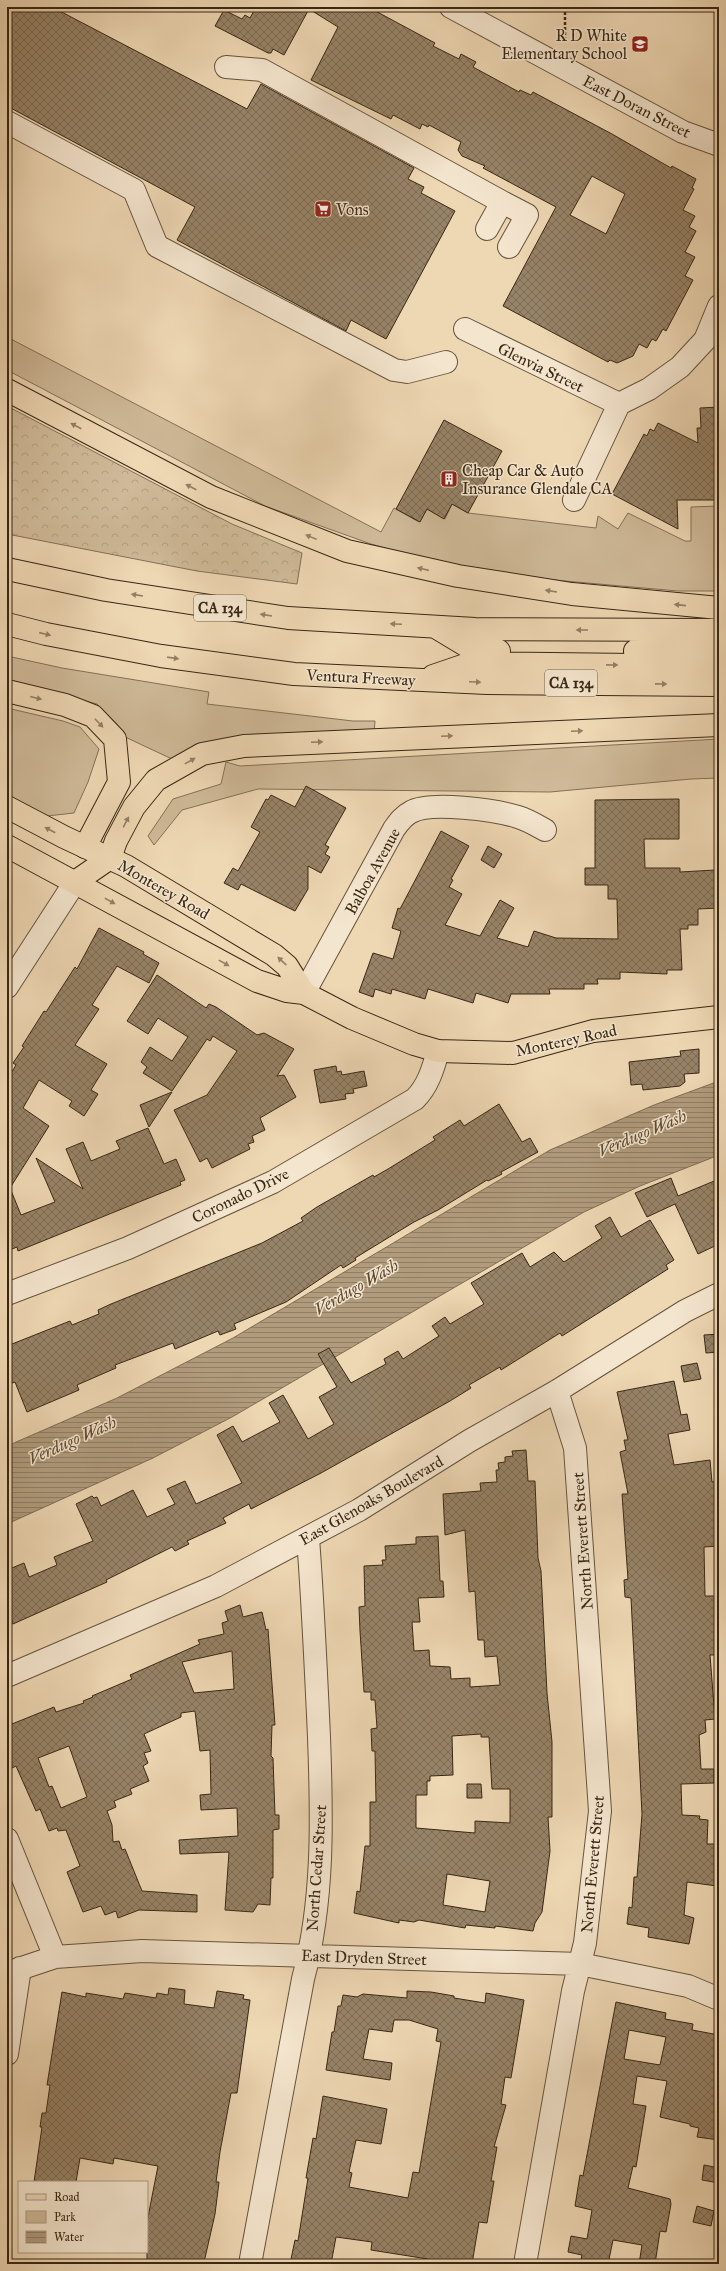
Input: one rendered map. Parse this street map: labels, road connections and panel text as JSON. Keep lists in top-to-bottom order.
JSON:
{
  "streets": {
    "main road": ["CA 134", "Ventura Freeway", "Monterey Road"],
    "street": [
      "East Doran Street",
      "Glenvia Street",
      "Balboa Avenue",
      "Coronado Drive",
      "East Glenoaks Boulevard",
      "North Everett Street",
      "North Cedar Street",
      "East Dryden Street"
    ]
  },
  "crossings": [
    ["Balboa Avenue", "Monterey Road"],
    ["Monterey Road", "Coronado Drive"],
    ["East Glenoaks Boulevard", "North Everett Street"],
    ["East Glenoaks Boulevard", "North Cedar Street"],
    ["North Everett Street", "East Dryden Street"],
    ["North Cedar Street", "East Dryden Street"]
  ],
  "water": ["Verdugo Wash"],
  "places": {
    "school or university": ["R D White Elementary School"],
    "supermarket": ["Vons"],
    "building": ["Cheap Car & Auto Insurance Glendale CA"]
  },
  "legend": ["Road", "Park", "Water"]
}
